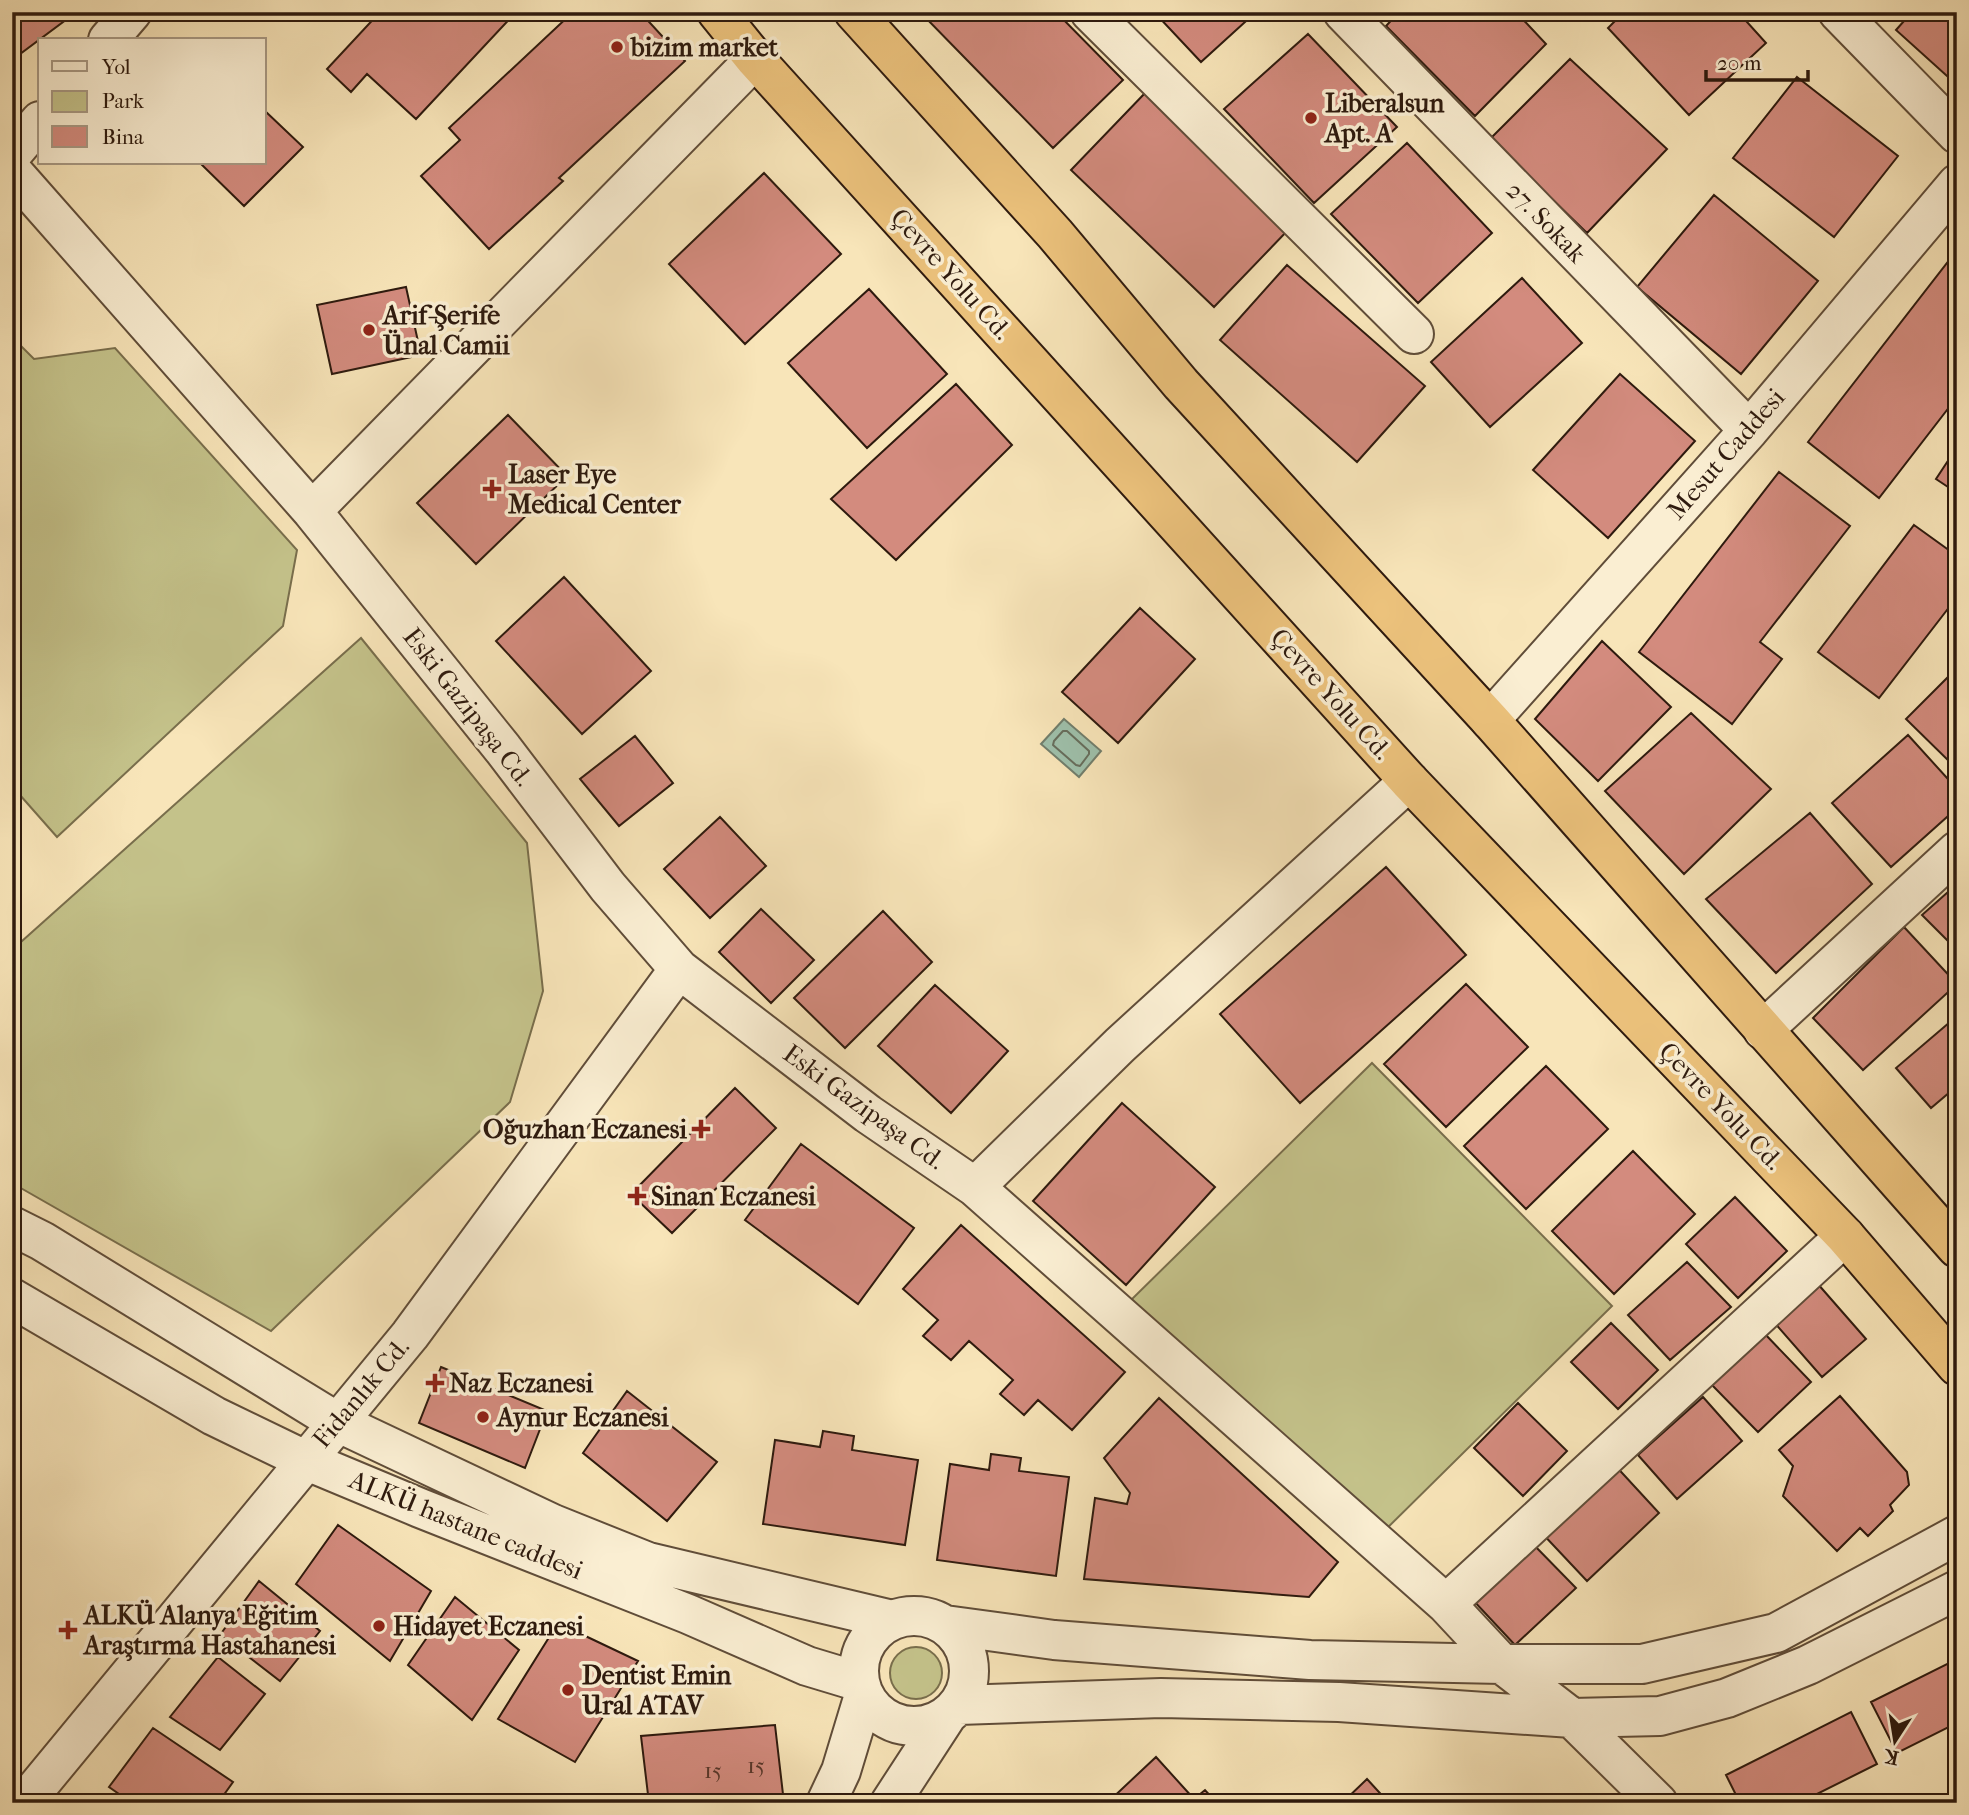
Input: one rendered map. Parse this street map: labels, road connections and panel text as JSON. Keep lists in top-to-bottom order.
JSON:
{
  "streets": {
    "highway": ["Çevre Yolu Cd."],
    "street": [
      "27. Sokak",
      "Mesut Caddesi",
      "Eski Gazipaşa Cd.",
      "Fidanlık Cd.",
      "ALKÜ hastane caddesi"
    ]
  },
  "crossings": [
    ["27. Sokak", "Mesut Caddesi"],
    ["Eski Gazipaşa Cd.", "Fidanlık Cd."],
    ["Fidanlık Cd.", "ALKÜ hastane caddesi"]
  ],
  "places": {
    "other": [
      "bizim market",
      "Liberalsun Apt. A",
      "Arif-Şerife Ünal Camii",
      "Aynur Eczanesi",
      "Hidayet Eczanesi",
      "Dentist Emin Ural ATAV"
    ],
    "health": [
      "Laser Eye Medical Center",
      "Oğuzhan Eczanesi",
      "Sinan Eczanesi",
      "Naz Eczanesi",
      "ALKÜ Alanya Eğitim Araştırma Hastahanesi"
    ]
  },
  "house_numbers": ["15", "15"],
  "legend": ["Yol", "Park", "Bina"],
  "scale_bar": "20 m",
  "north": "bottom"
}
